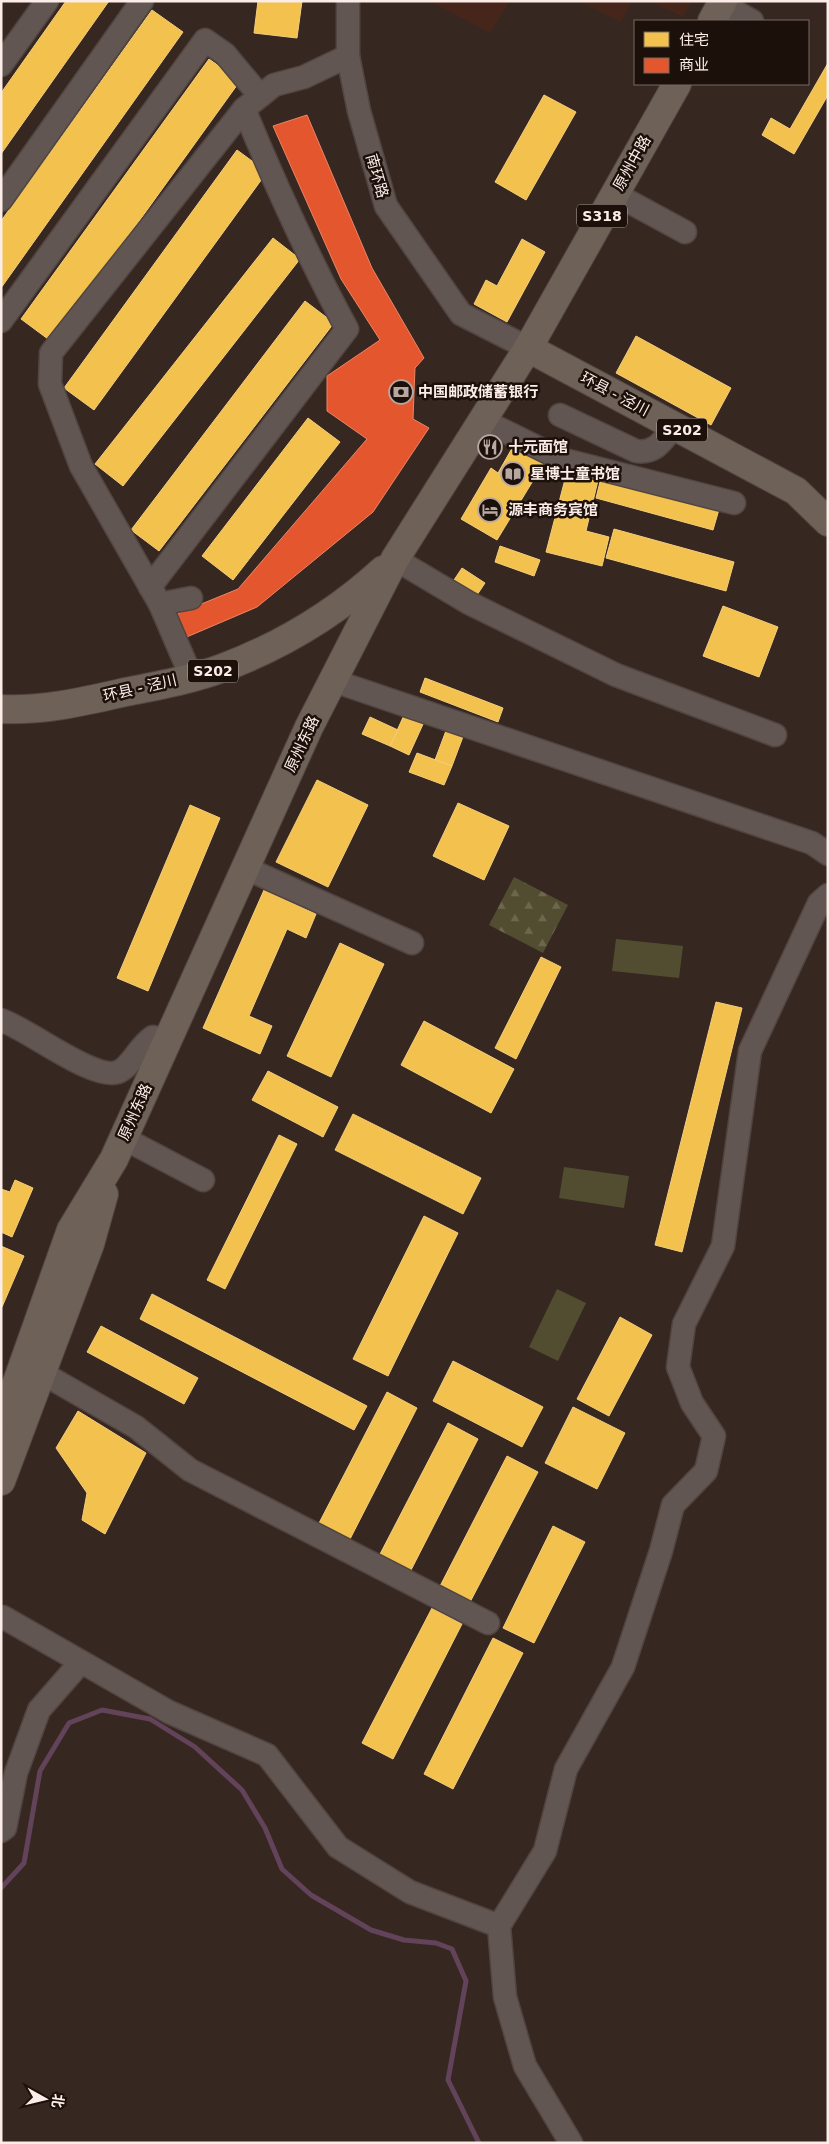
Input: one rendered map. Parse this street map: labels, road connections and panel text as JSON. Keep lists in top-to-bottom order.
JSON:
{
  "streets": {
    "main road": [
      "原州中路",
      "S318",
      "环县 - 泾川",
      "S202",
      "原州东路"
    ],
    "street": ["南环路"]
  },
  "crossings": [
    ["原州中路", "南环路"],
    ["原州中路", "环县 - 泾川"],
    ["原州中路", "原州东路"],
    ["南环路", "环县 - 泾川"],
    ["南环路", "原州东路"],
    ["环县 - 泾川", "原州东路"]
  ],
  "places": {
    "bank": ["中国邮政储蓄银行"],
    "restaurant": ["十元面馆"],
    "library": ["星博士童书馆"],
    "hotel": ["源丰商务宾馆"]
  },
  "legend": ["住宅", "商业"],
  "north": "right"
}
